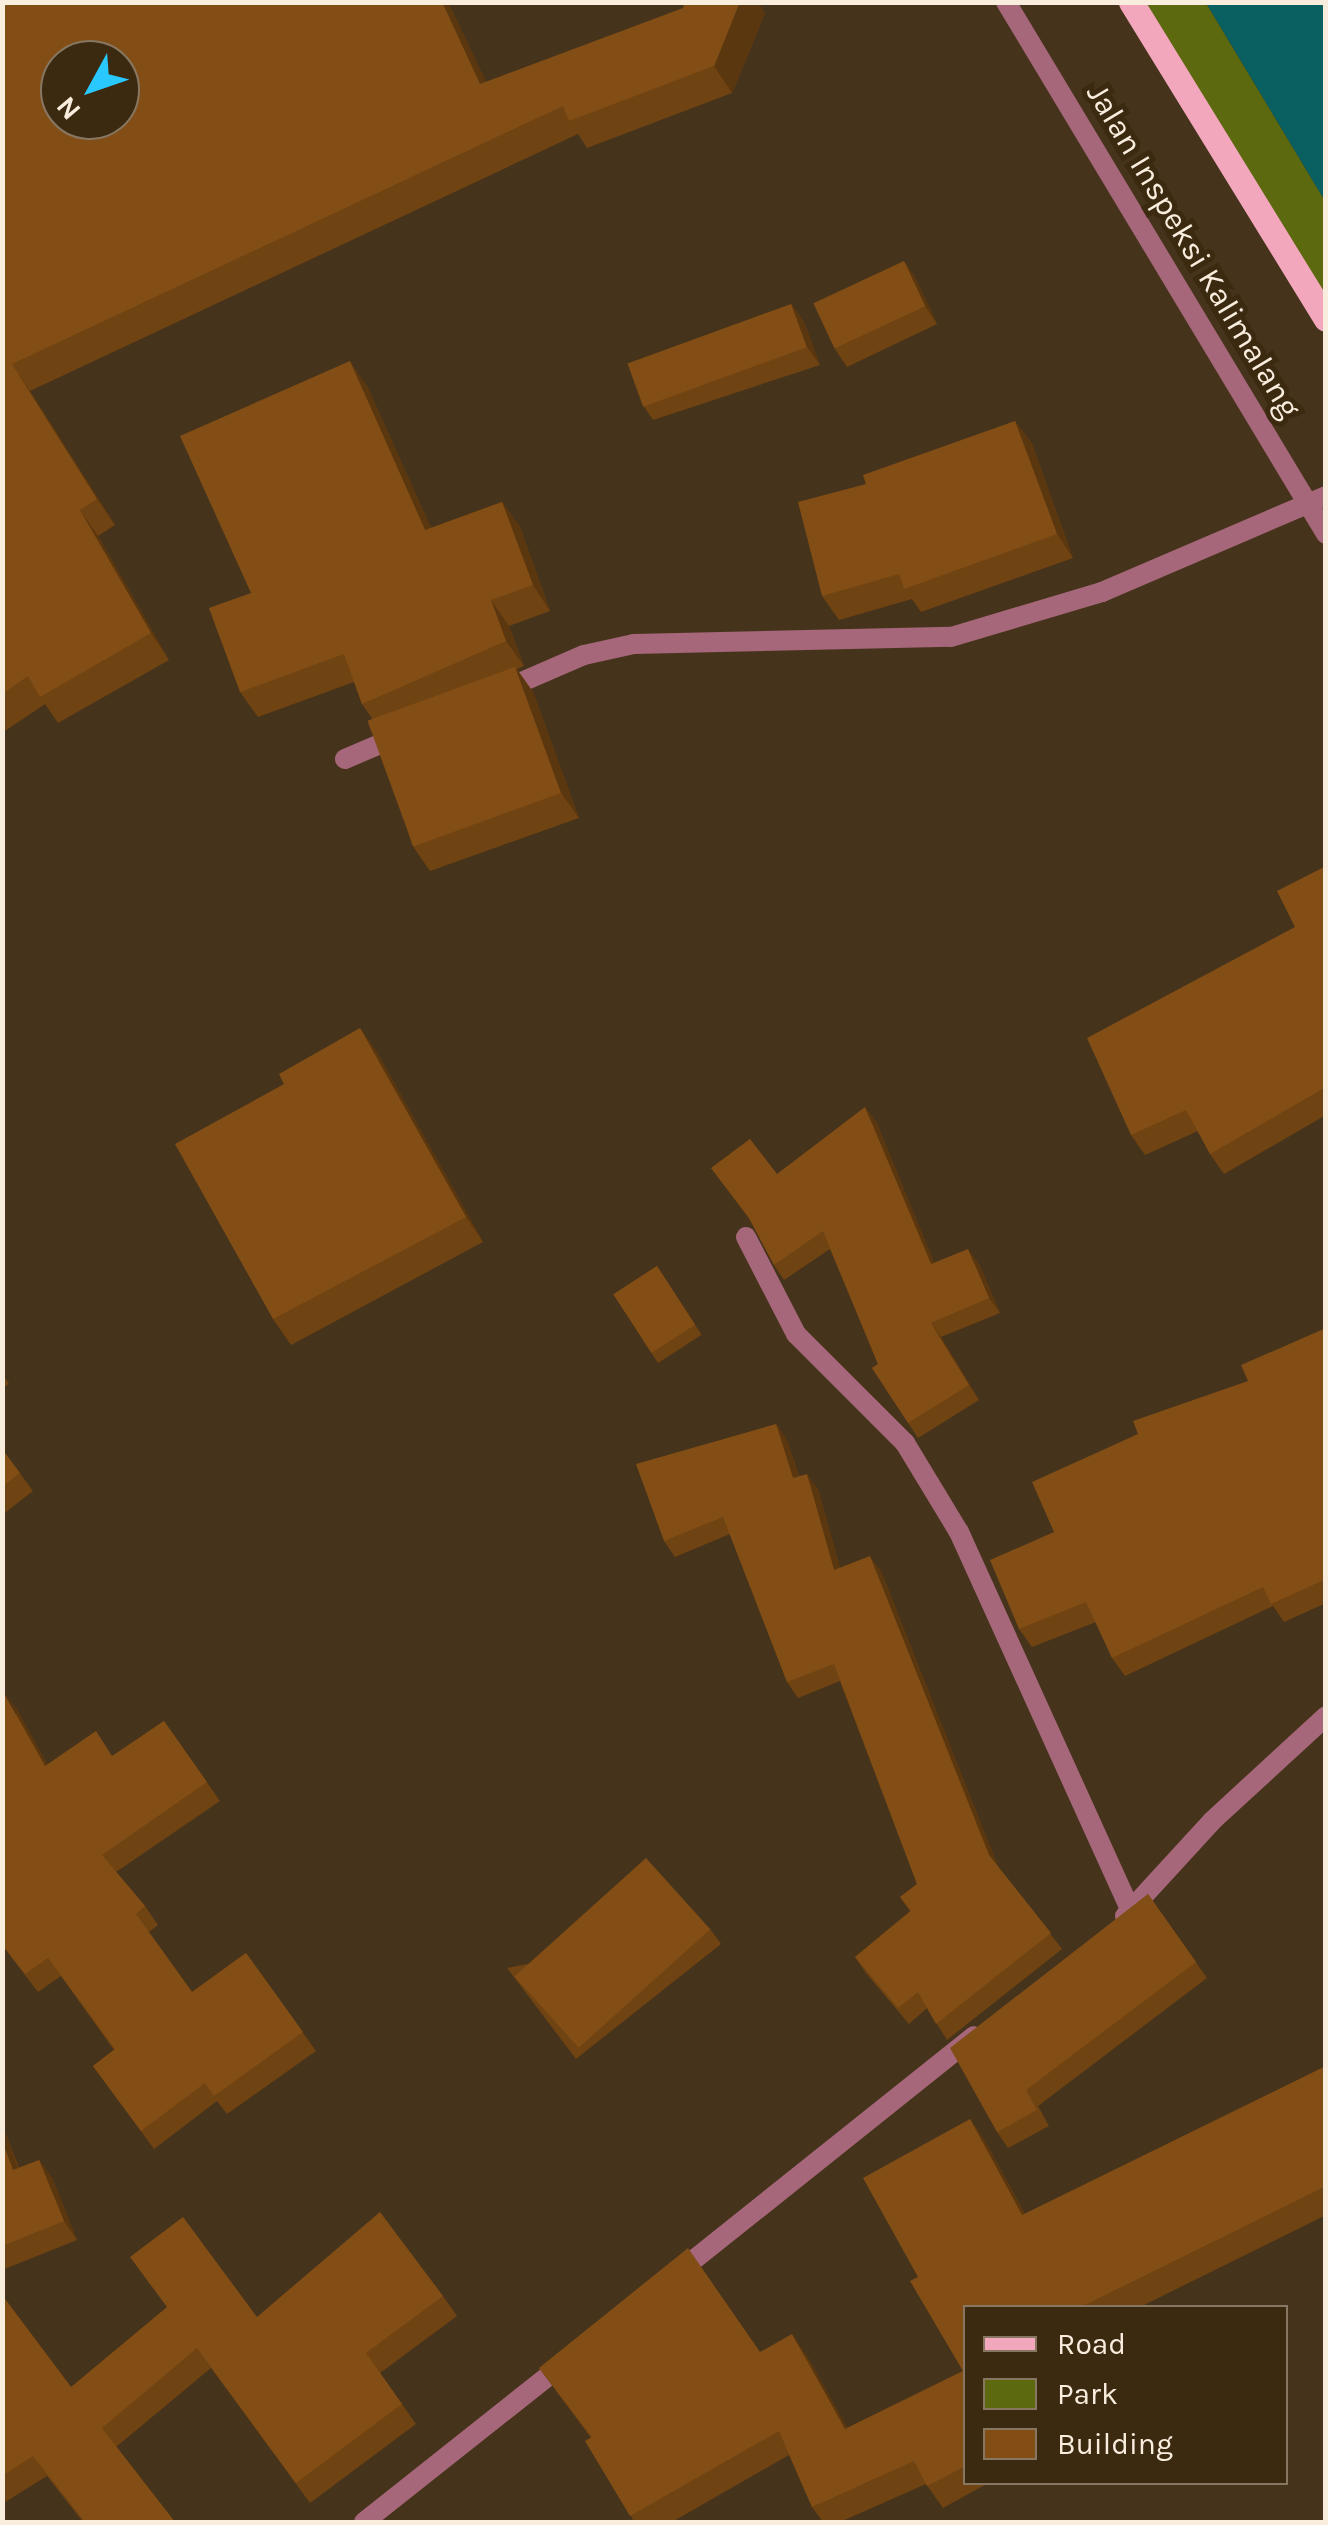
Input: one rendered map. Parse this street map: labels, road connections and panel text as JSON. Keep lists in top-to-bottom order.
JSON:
{
  "streets": {
    "street": ["Jalan Inspeksi Kalimalang"]
  },
  "legend": ["Road", "Park", "Building"],
  "north": "bottom left"
}
